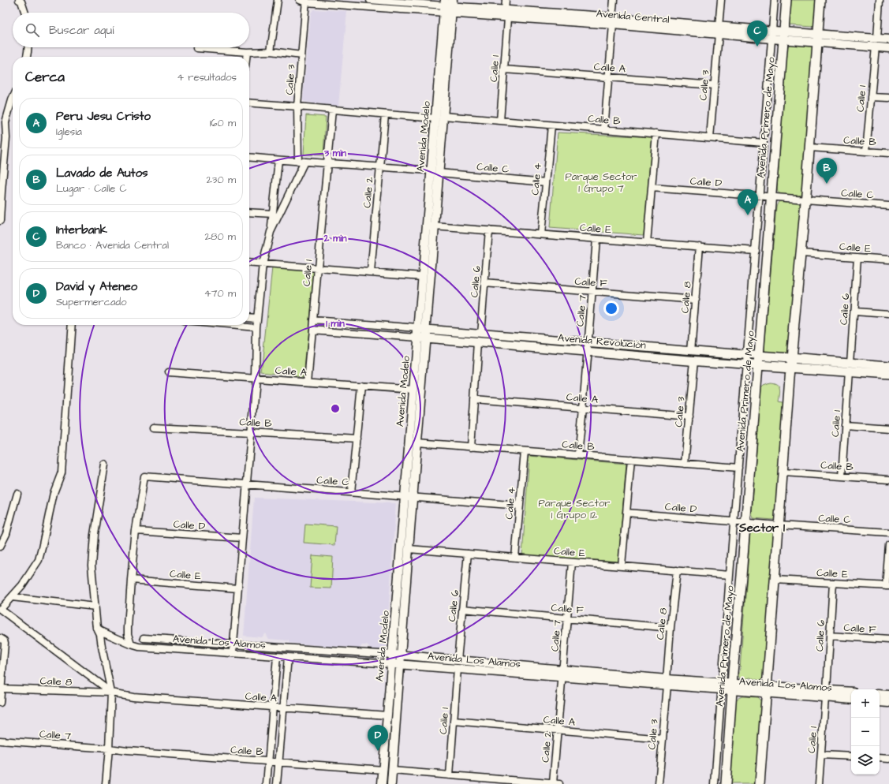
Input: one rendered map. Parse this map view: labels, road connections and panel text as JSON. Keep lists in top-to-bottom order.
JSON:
{
  "streets": {
    "main road": ["Avenida Primero de Mayo", "Avenida Revolución"],
    "street": [
      "Avenida Central",
      "Calle A",
      "Calle 1",
      "Calle 3",
      "Calle B",
      "Avenida Modelo",
      "Calle C",
      "Calle 4",
      "Calle D",
      "Calle 2",
      "Calle E",
      "Calle 6",
      "Calle F",
      "Calle 8",
      "Calle 7",
      "Avenida Los Alamos"
    ]
  },
  "crossings": [
    ["Avenida Central", "Calle 1"],
    ["Avenida Central", "Calle 3"],
    ["Avenida Central", "Avenida Primero de Mayo"],
    ["Avenida Central", "Avenida Modelo"],
    ["Calle A", "Calle 1"],
    ["Calle A", "Calle 3"],
    ["Calle A", "Avenida Modelo"],
    ["Calle A", "Calle 2"],
    ["Calle A", "Calle 8"],
    ["Calle 1", "Calle B"],
    ["Calle 1", "Calle C"],
    ["Calle 1", "Calle 6"],
    ["Calle 1", "Avenida Revolución"],
    ["Calle 1", "Avenida Los Alamos"],
    ["Calle 3", "Calle B"],
    ["Calle 3", "Calle C"],
    ["Calle 3", "Calle 8"],
    ["Calle 3", "Avenida Revolución"],
    ["Calle 3", "Avenida Los Alamos"],
    ["Avenida Primero de Mayo", "Calle B"],
    ["Avenida Primero de Mayo", "Calle C"],
    ["Avenida Primero de Mayo", "Calle D"],
    ["Avenida Primero de Mayo", "Calle E"],
    ["Avenida Primero de Mayo", "Avenida Revolución"],
    ["Avenida Primero de Mayo", "Avenida Los Alamos"],
    ["Calle B", "Avenida Modelo"],
    ["Calle B", "Calle 4"],
    ["Calle B", "Calle 2"],
    ["Calle B", "Calle 7"],
    ["Avenida Modelo", "Calle C"],
    ["Avenida Modelo", "Calle E"],
    ["Avenida Modelo", "Avenida Revolución"],
    ["Avenida Modelo", "Avenida Los Alamos"],
    ["Calle C", "Calle 4"],
    ["Calle C", "Calle D"],
    ["Calle C", "Calle 2"],
    ["Calle 4", "Calle E"],
    ["Calle 2", "Calle 7"],
    ["Calle 2", "Avenida Los Alamos"],
    ["Calle E", "Calle 6"],
    ["Calle E", "Calle 8"],
    ["Calle E", "Calle 7"],
    ["Calle 6", "Calle F"],
    ["Calle 6", "Avenida Revolución"],
    ["Calle 6", "Avenida Los Alamos"],
    ["Calle F", "Calle 8"],
    ["Calle F", "Calle 7"],
    ["Calle 8", "Avenida Revolución"],
    ["Calle 8", "Avenida Los Alamos"],
    ["Calle 7", "Avenida Revolución"],
    ["Calle 7", "Avenida Los Alamos"]
  ],
  "districts": ["Sector 1"],
  "parks": ["Parque Sector 1 Grupo 7", "Parque Sector 1 Grupo 12"],
  "page": {
    "search": "Buscar aquí",
    "pins": [
      "C",
      "B",
      "A",
      "D"
    ],
    "heading": ["Cerca", "4 resultados"],
    "list": [
      {
        "mark": "A",
        "name": "Peru Jesu Cristo",
        "note": "Iglesia",
        "value": "160 m"
      },
      {
        "mark": "B",
        "name": "Lavado de Autos",
        "note": "Lugar · Calle C",
        "value": "230 m"
      },
      {
        "mark": "C",
        "name": "Interbank",
        "note": "Banco · Avenida Central",
        "value": "280 m"
      },
      {
        "mark": "D",
        "name": "David y Ateneo",
        "note": "Supermercado",
        "value": "470 m"
      }
    ],
    "map_buttons": ["+", "−"]
  },
  "rings": ["3 min", "2 min", "1 min"]
}
